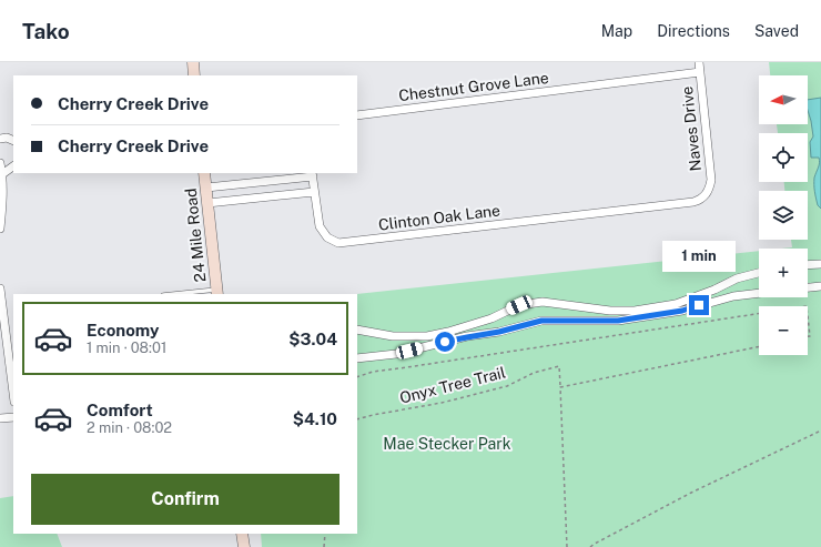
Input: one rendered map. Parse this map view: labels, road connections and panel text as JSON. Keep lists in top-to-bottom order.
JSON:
{
  "streets": {
    "street": [
      "Chestnut Grove Lane",
      "Naves Drive",
      "Clinton Oak Lane",
      "24 Mile Road"
    ],
    "path": ["Onyx Tree Trail"]
  },
  "crossings": [
    ["Chestnut Grove Lane", "Naves Drive"],
    ["Naves Drive", "Clinton Oak Lane"]
  ],
  "parks": ["Mae Stecker Park"],
  "north": "left",
  "page": {
    "header": "Tako",
    "nav": ["Map", "Directions", "Saved"],
    "map_buttons": ["+", "−"],
    "banner": ["Cherry Creek Drive", "Cherry Creek Drive"],
    "bubble": "1 min",
    "list": [
      {
        "name": "Economy",
        "note": "1 min · 08:01",
        "value": "$3.04"
      },
      {
        "name": "Comfort",
        "note": "2 min · 08:02",
        "value": "$4.10"
      }
    ],
    "buttons": "Confirm"
  }
}
